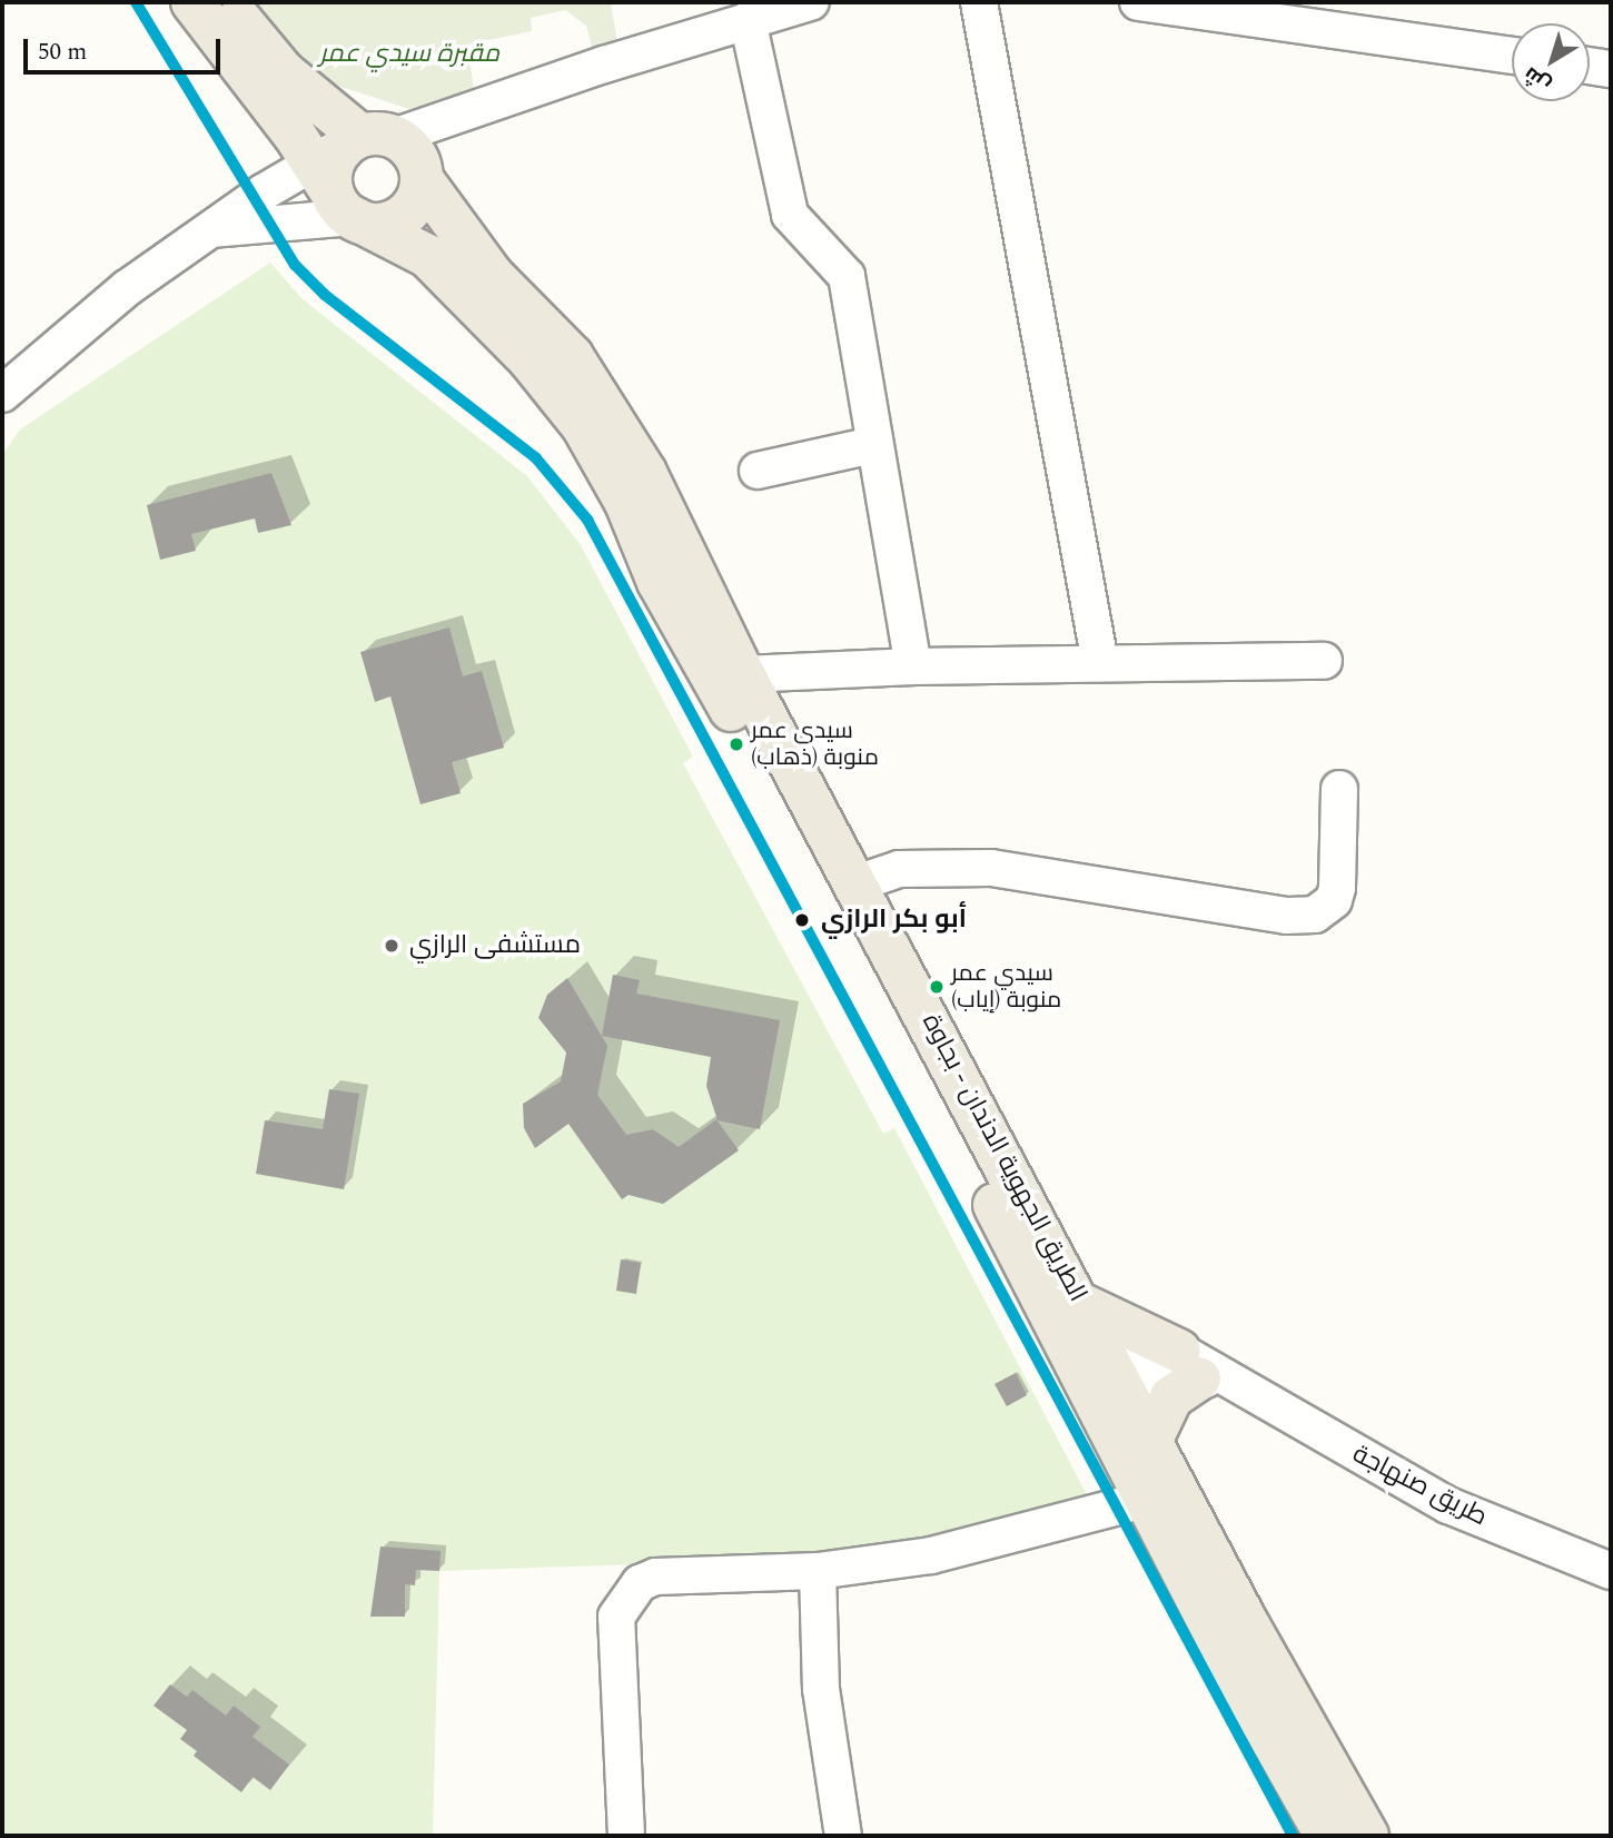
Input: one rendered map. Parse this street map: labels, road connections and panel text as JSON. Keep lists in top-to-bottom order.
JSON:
{
  "streets": {
    "main road": ["الطريق الجهوية الدندان - بجاوة"],
    "street": ["طريق صنهاجة"]
  },
  "parks": ["مقبرة سيدي عمر"],
  "places": [
    "سيدي عمر منوبة (ذهاب)",
    "أبو بكر الرازي",
    "مستشفى الرازي",
    "سيدي عمر منوبة (إياب)"
  ],
  "scale_bar": "50 m",
  "north": "bottom left"
}
